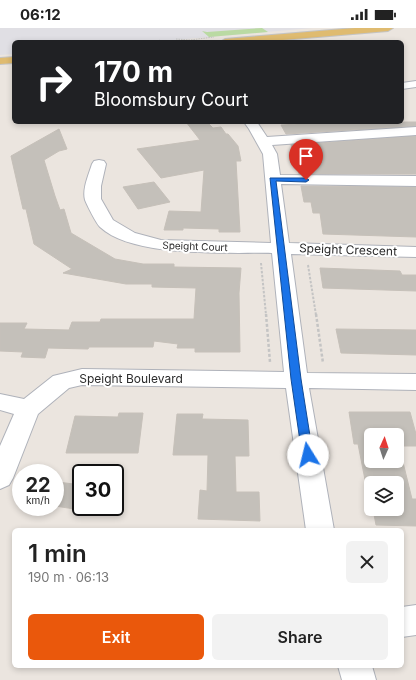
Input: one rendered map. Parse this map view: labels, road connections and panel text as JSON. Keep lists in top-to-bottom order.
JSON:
{
  "streets": {
    "street": ["Speight Court", "Speight Crescent", "Speight Boulevard"]
  },
  "crossings": [
    ["Speight Court", "Speight Crescent"]
  ],
  "north": "top",
  "page": {
    "status": "06:12",
    "turn": ["170 m", "Bloomsbury Court"],
    "speed": "22 km/h",
    "limit": "30",
    "heading": ["1 min", "190 m · 06:13"],
    "buttons": ["Exit", "Share"]
  }
}
